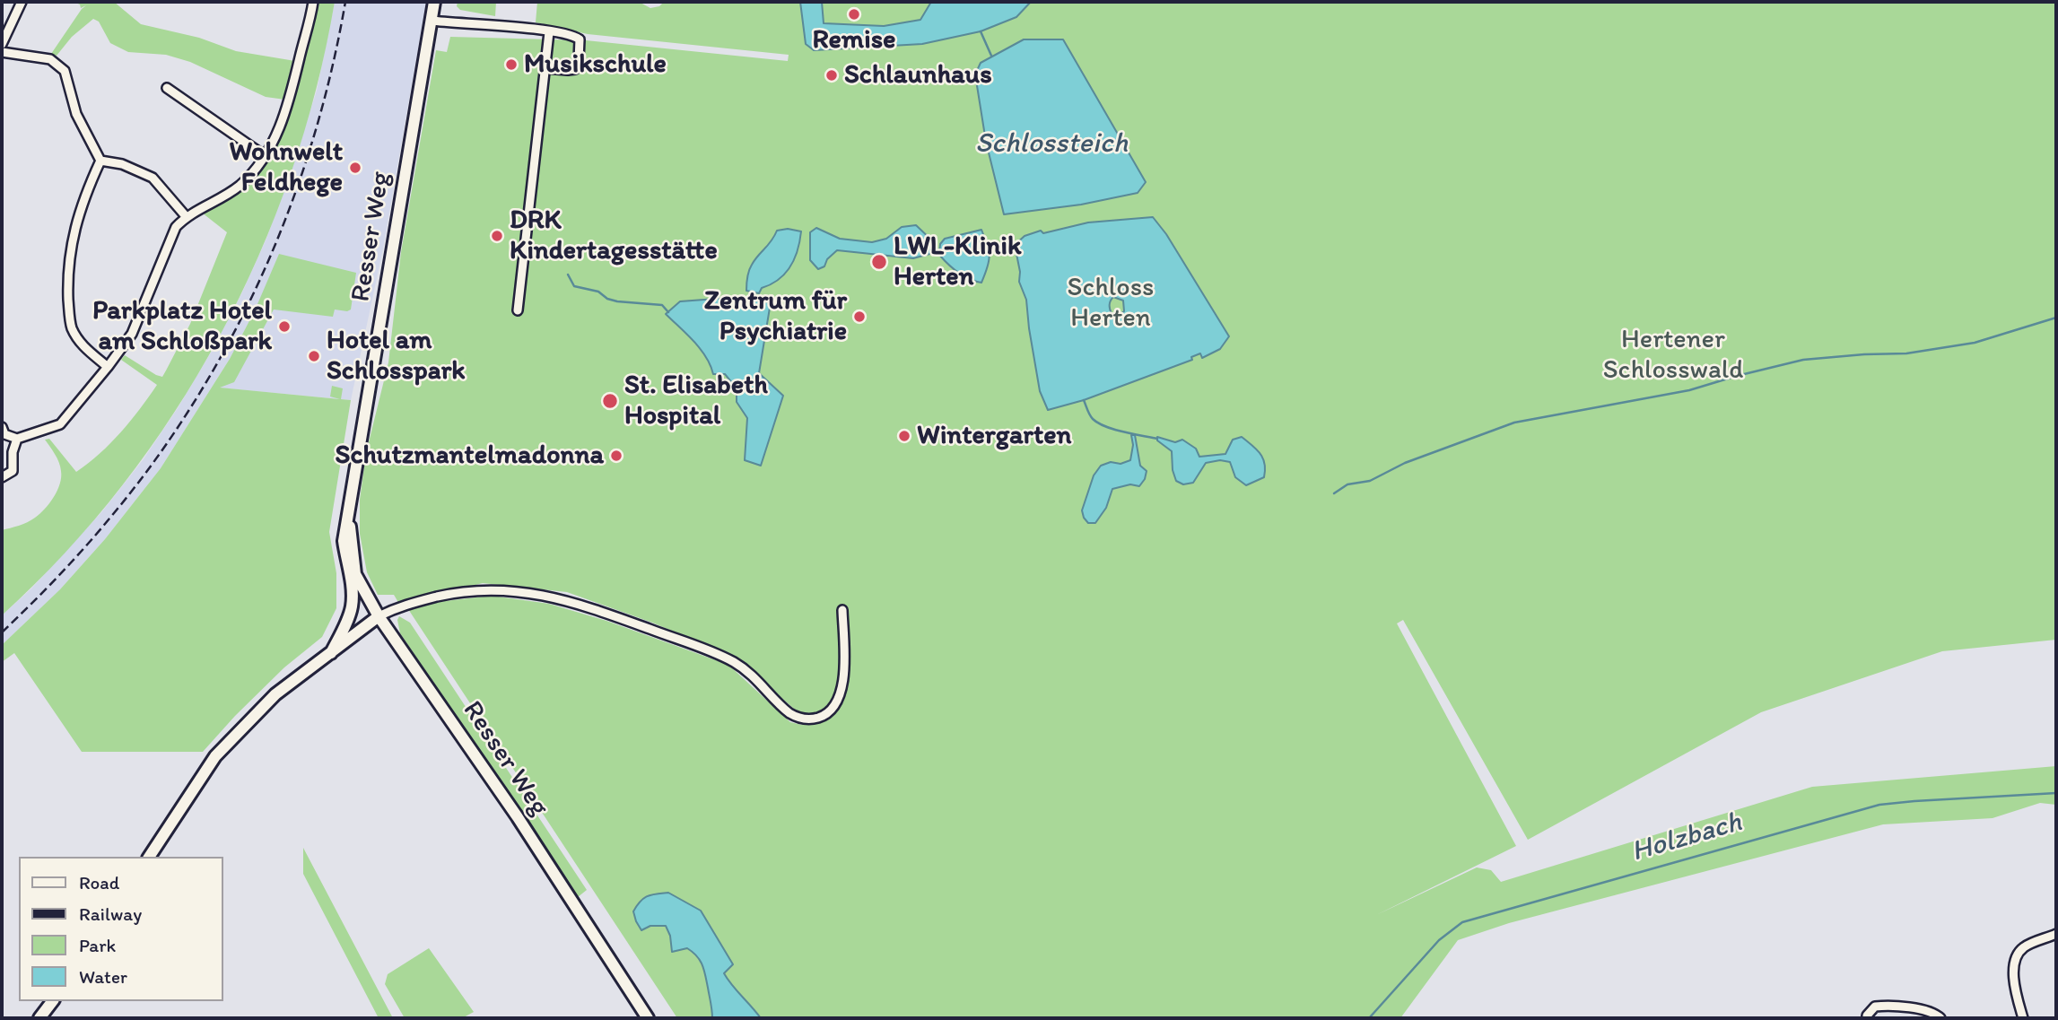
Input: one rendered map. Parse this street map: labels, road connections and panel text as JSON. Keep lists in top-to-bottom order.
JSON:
{
  "streets": {
    "main road": ["Resser Weg"]
  },
  "water": ["Schlossteich", "Holzbach"],
  "parks": ["Schloss Herten", "Hertener Schlosswald"],
  "places": [
    "Remise",
    "Musikschule",
    "Schlaunhaus",
    "Wohnwelt Feldhege",
    "DRK Kindertagesstätte",
    "LWL-Klinik Herten",
    "Zentrum für Psychiatrie",
    "Parkplatz Hotel am Schloßpark",
    "Hotel am Schlosspark",
    "St. Elisabeth Hospital",
    "Wintergarten",
    "Schutzmantelmadonna"
  ],
  "legend": [
    "Road",
    "Railway",
    "Park",
    "Water"
  ]
}
